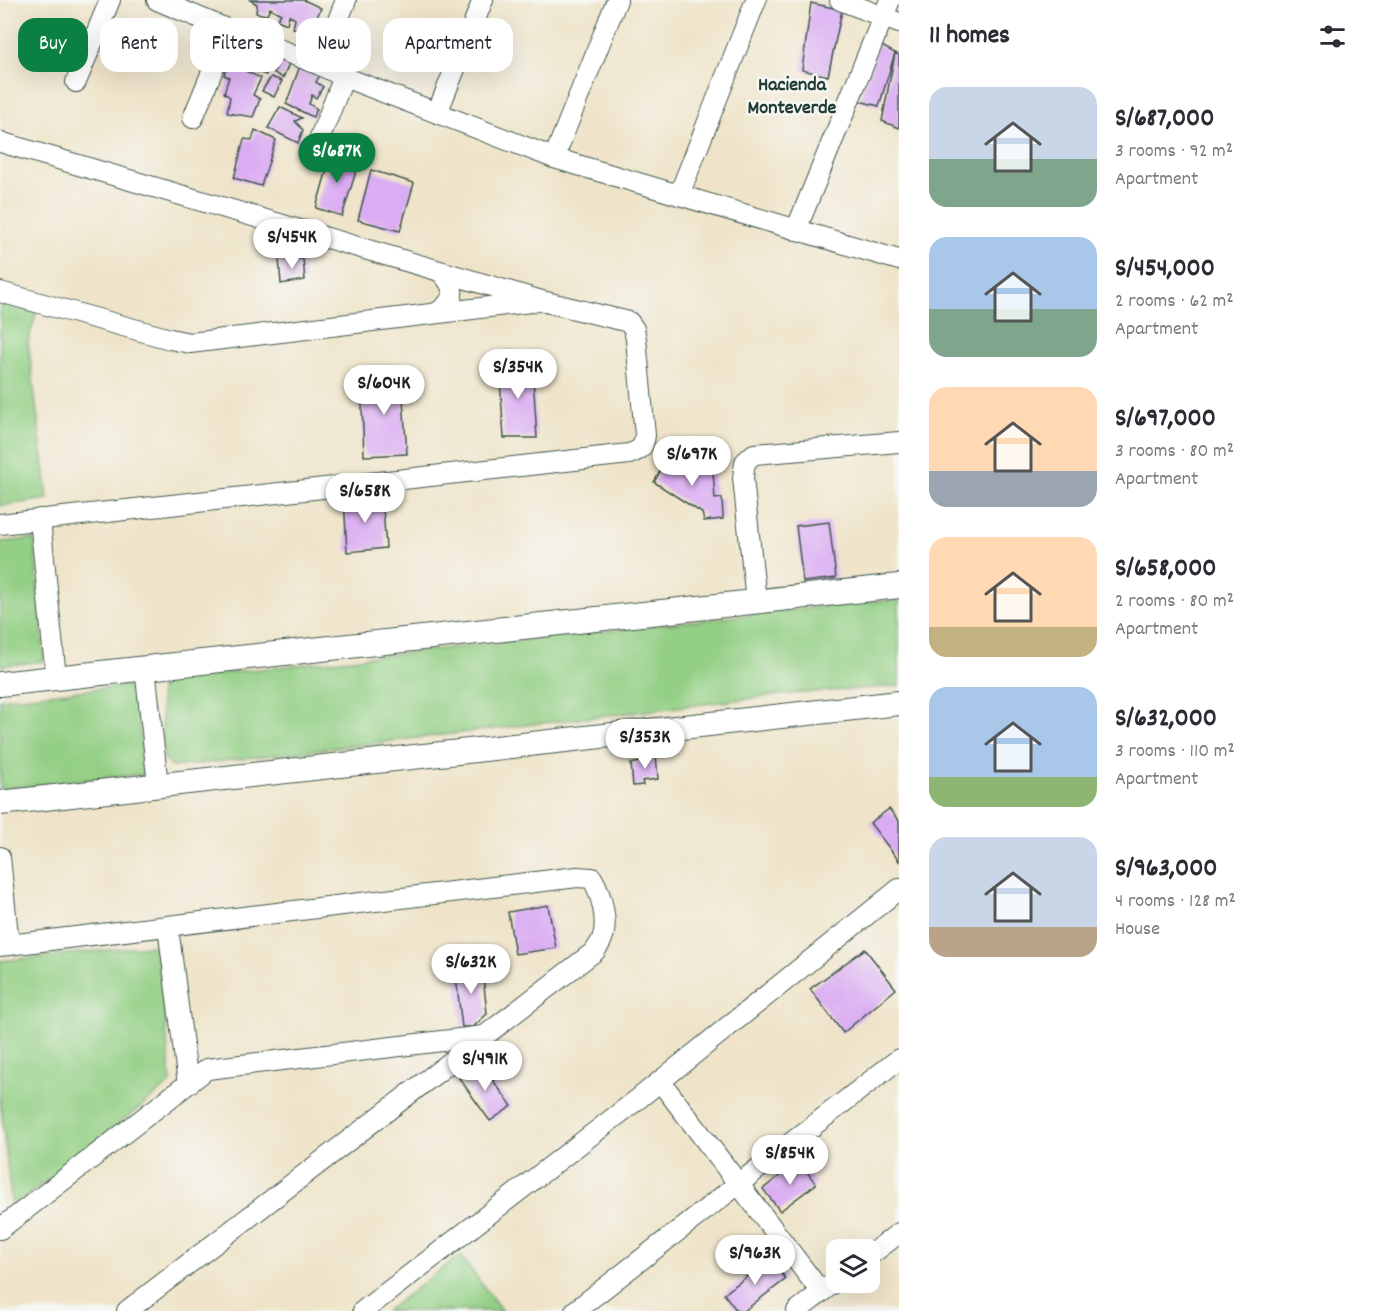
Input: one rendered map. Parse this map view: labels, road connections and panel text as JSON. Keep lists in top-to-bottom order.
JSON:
{
  "districts": ["Hacienda Monteverde"],
  "page": {
    "heading": "11 homes",
    "chip": [
      "Buy",
      "Rent",
      "Filters",
      "New",
      "Apartment"
    ],
    "list": [
      {
        "name": "S/687,000",
        "note": "3 rooms · 92 m² · Apartment"
      },
      {
        "name": "S/454,000",
        "note": "2 rooms · 62 m² · Apartment"
      },
      {
        "name": "S/697,000",
        "note": "3 rooms · 80 m² · Apartment"
      },
      {
        "name": "S/658,000",
        "note": "2 rooms · 80 m² · Apartment"
      },
      {
        "name": "S/632,000",
        "note": "3 rooms · 110 m² · Apartment"
      },
      {
        "name": "S/963,000",
        "note": "4 rooms · 128 m² · House"
      }
    ],
    "price": [
      "S/687K",
      "S/454K",
      "S/354K",
      "S/604K",
      "S/697K",
      "S/658K",
      "S/353K",
      "S/632K",
      "S/491K",
      "S/854K",
      "S/963K"
    ]
  }
}
